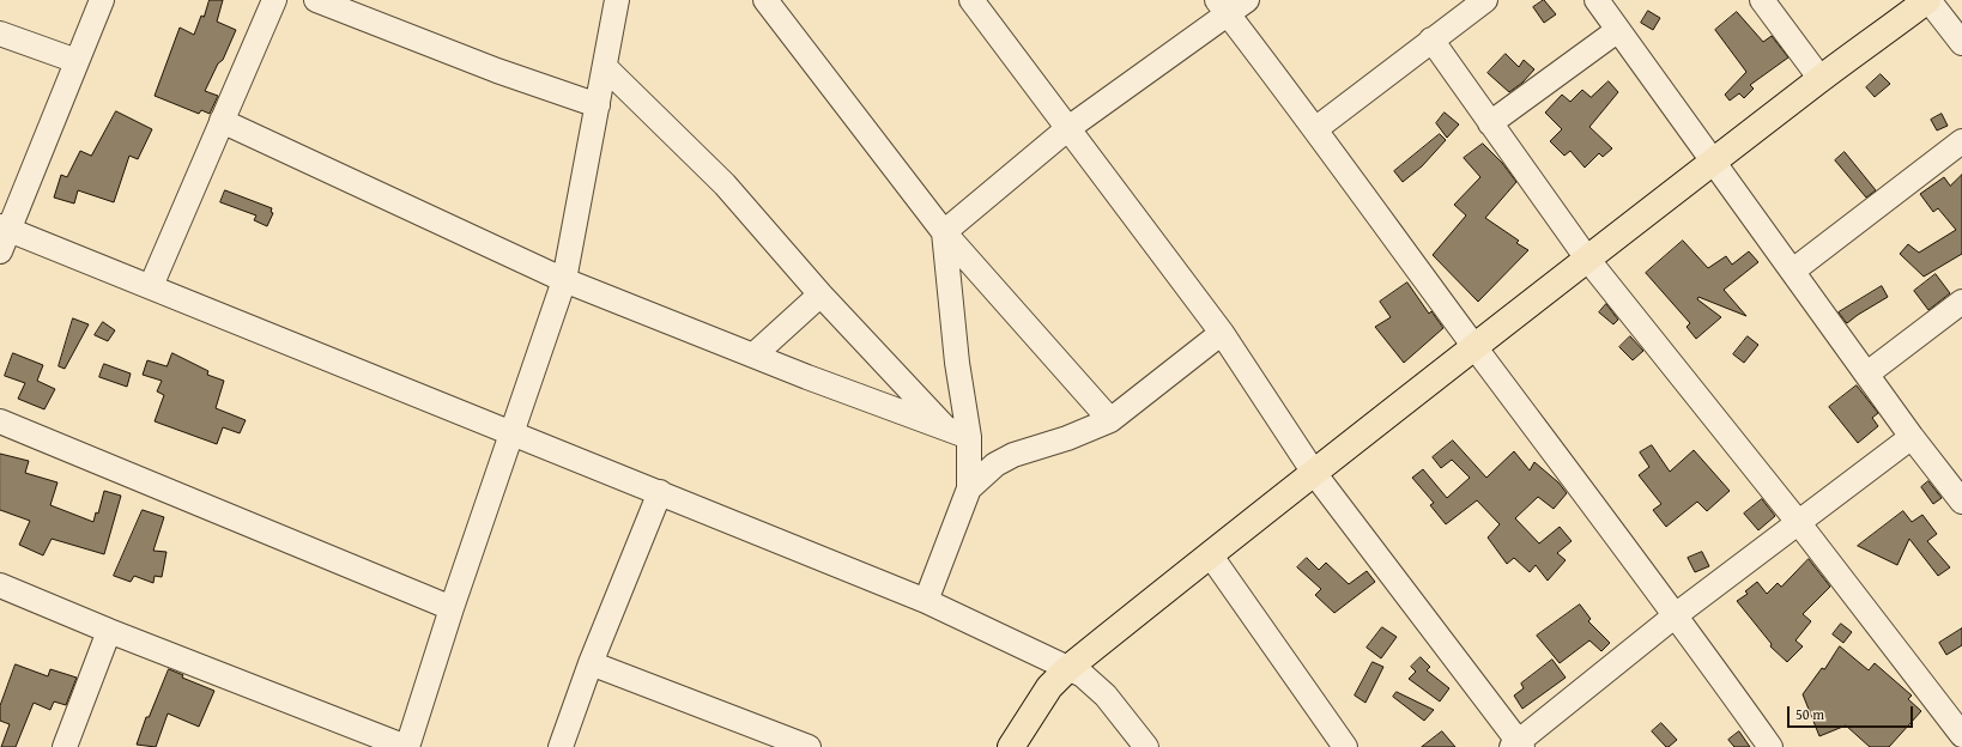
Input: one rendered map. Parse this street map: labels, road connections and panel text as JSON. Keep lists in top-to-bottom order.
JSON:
{
  "scale_bar": "50 m"
}
